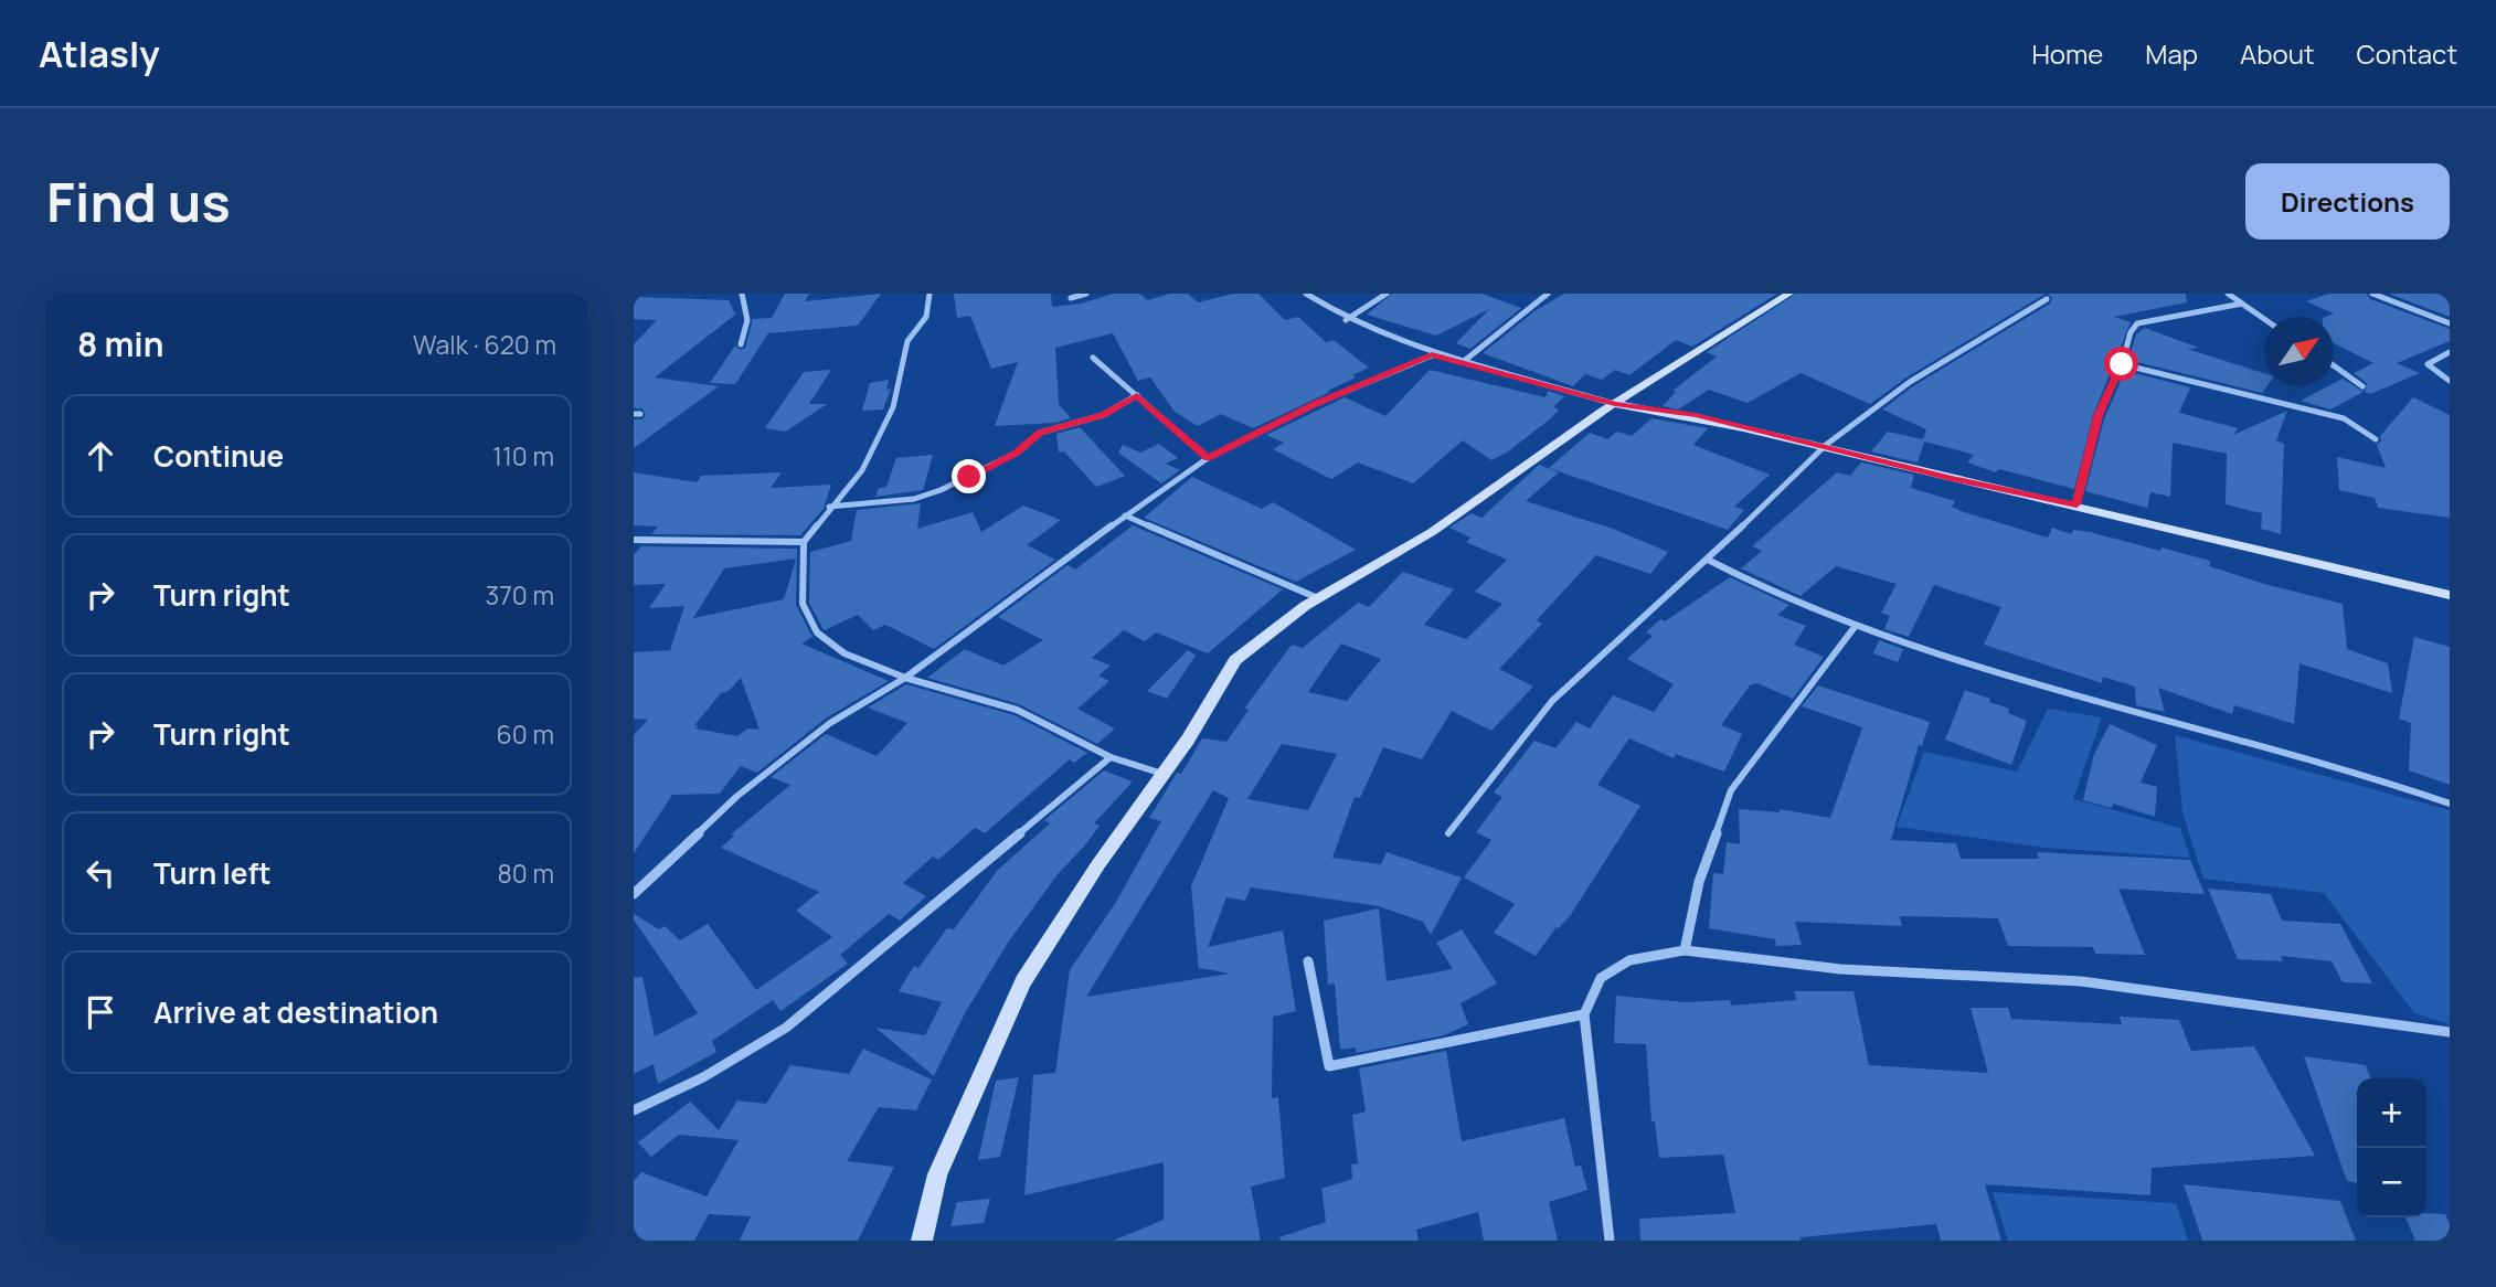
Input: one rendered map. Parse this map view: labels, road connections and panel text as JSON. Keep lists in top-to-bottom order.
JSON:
{
  "north": "top right",
  "page": {
    "header": "Atlasly",
    "nav": [
      "Home",
      "Map",
      "About",
      "Contact"
    ],
    "buttons": "Directions",
    "title": "Find us",
    "heading": ["8 min", "Walk · 620 m"],
    "list": [
      ["Continue", "110 m"],
      ["Turn right", "370 m"],
      ["Turn right", "60 m"],
      ["Turn left", "80 m"],
      "Arrive at destination"
    ],
    "map_buttons": ["+", "−"]
  }
}
